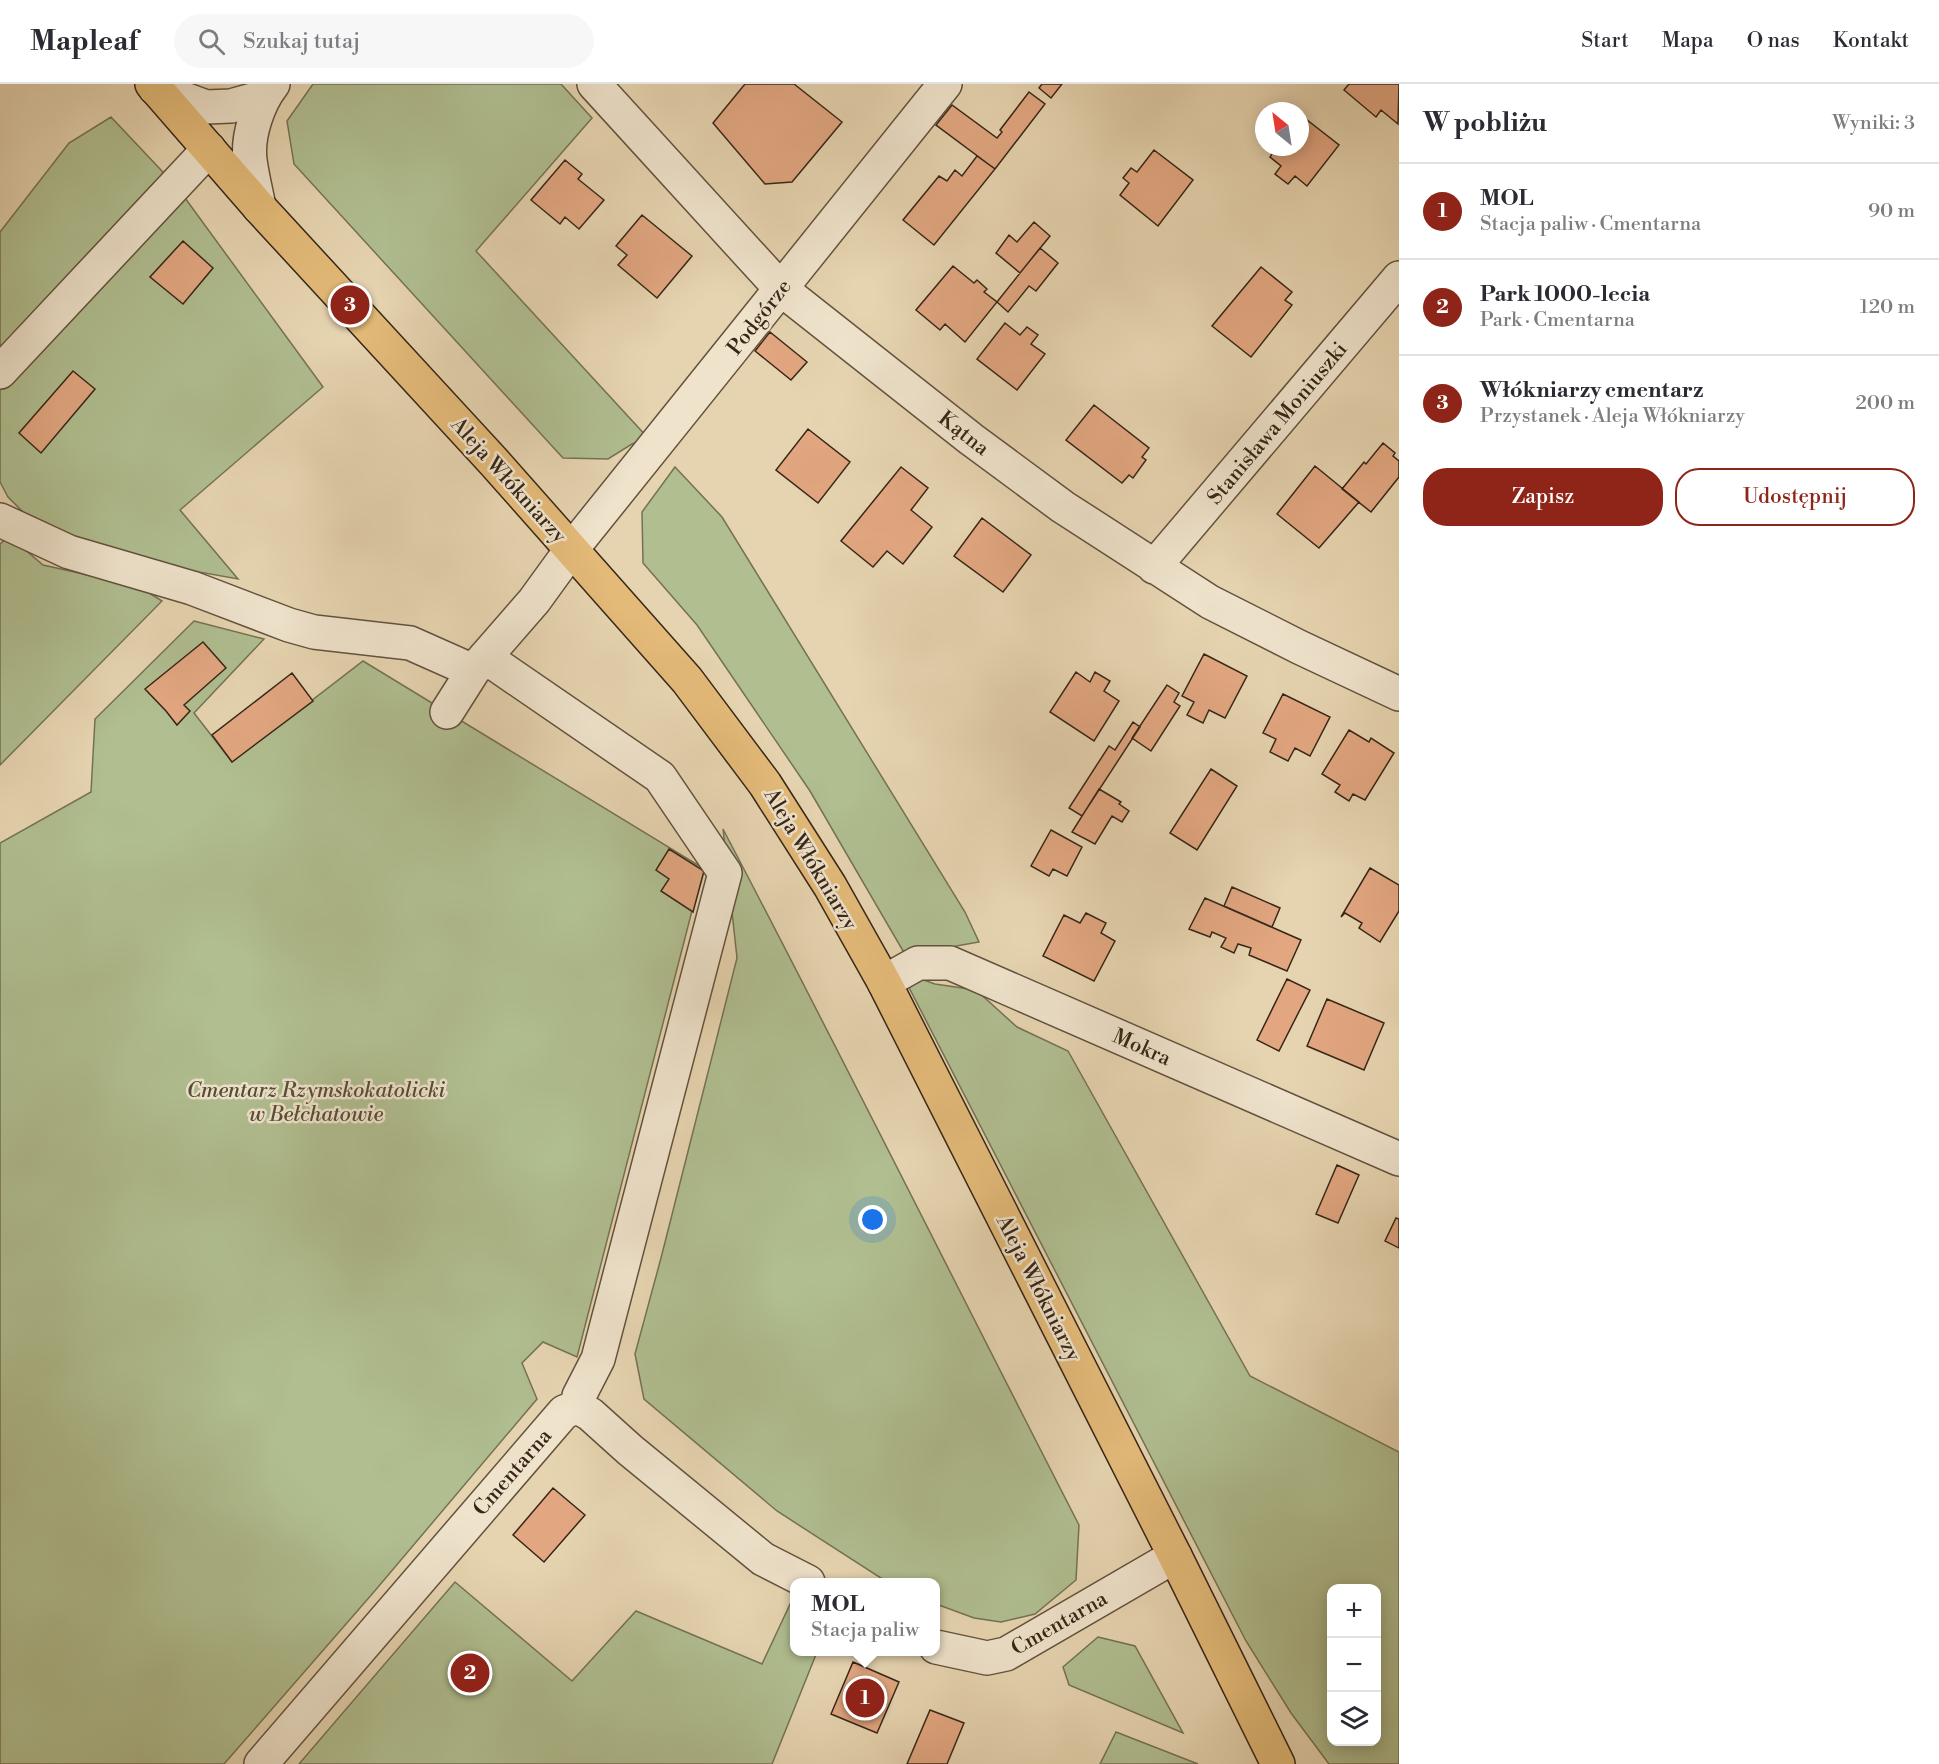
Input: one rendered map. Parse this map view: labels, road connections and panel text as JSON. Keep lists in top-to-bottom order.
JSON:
{
  "streets": {
    "main road": ["Aleja Włókniarzy"],
    "street": [
      "Podgórze",
      "Stanisława Moniuszki",
      "Kątna",
      "Mokra",
      "Cmentarna"
    ]
  },
  "crossings": [
    ["Podgórze", "Kątna"],
    ["Podgórze", "Aleja Włókniarzy"],
    ["Stanisława Moniuszki", "Kątna"],
    ["Aleja Włókniarzy", "Mokra"],
    ["Aleja Włókniarzy", "Cmentarna"]
  ],
  "parks": ["Cmentarz Rzymskokatolicki w Bełchatowie"],
  "north": "top left",
  "page": {
    "header": "Mapleaf",
    "search": "Szukaj tutaj",
    "nav": [
      "Start",
      "Mapa",
      "O nas",
      "Kontakt"
    ],
    "heading": ["W pobliżu", "Wyniki: 3"],
    "list": [
      {
        "mark": "1",
        "name": "MOL",
        "note": "Stacja paliw · Cmentarna",
        "value": "90 m"
      },
      {
        "mark": "2",
        "name": "Park 1000-lecia",
        "note": "Park · Cmentarna",
        "value": "120 m"
      },
      {
        "mark": "3",
        "name": "Włókniarzy cmentarz",
        "note": "Przystanek · Aleja Włókniarzy",
        "value": "200 m"
      }
    ],
    "pins": ["3", "2", "1"],
    "buttons": ["Zapisz", "Udostępnij"],
    "popup": ["MOL", "Stacja paliw"],
    "map_buttons": ["+", "−"]
  }
}
